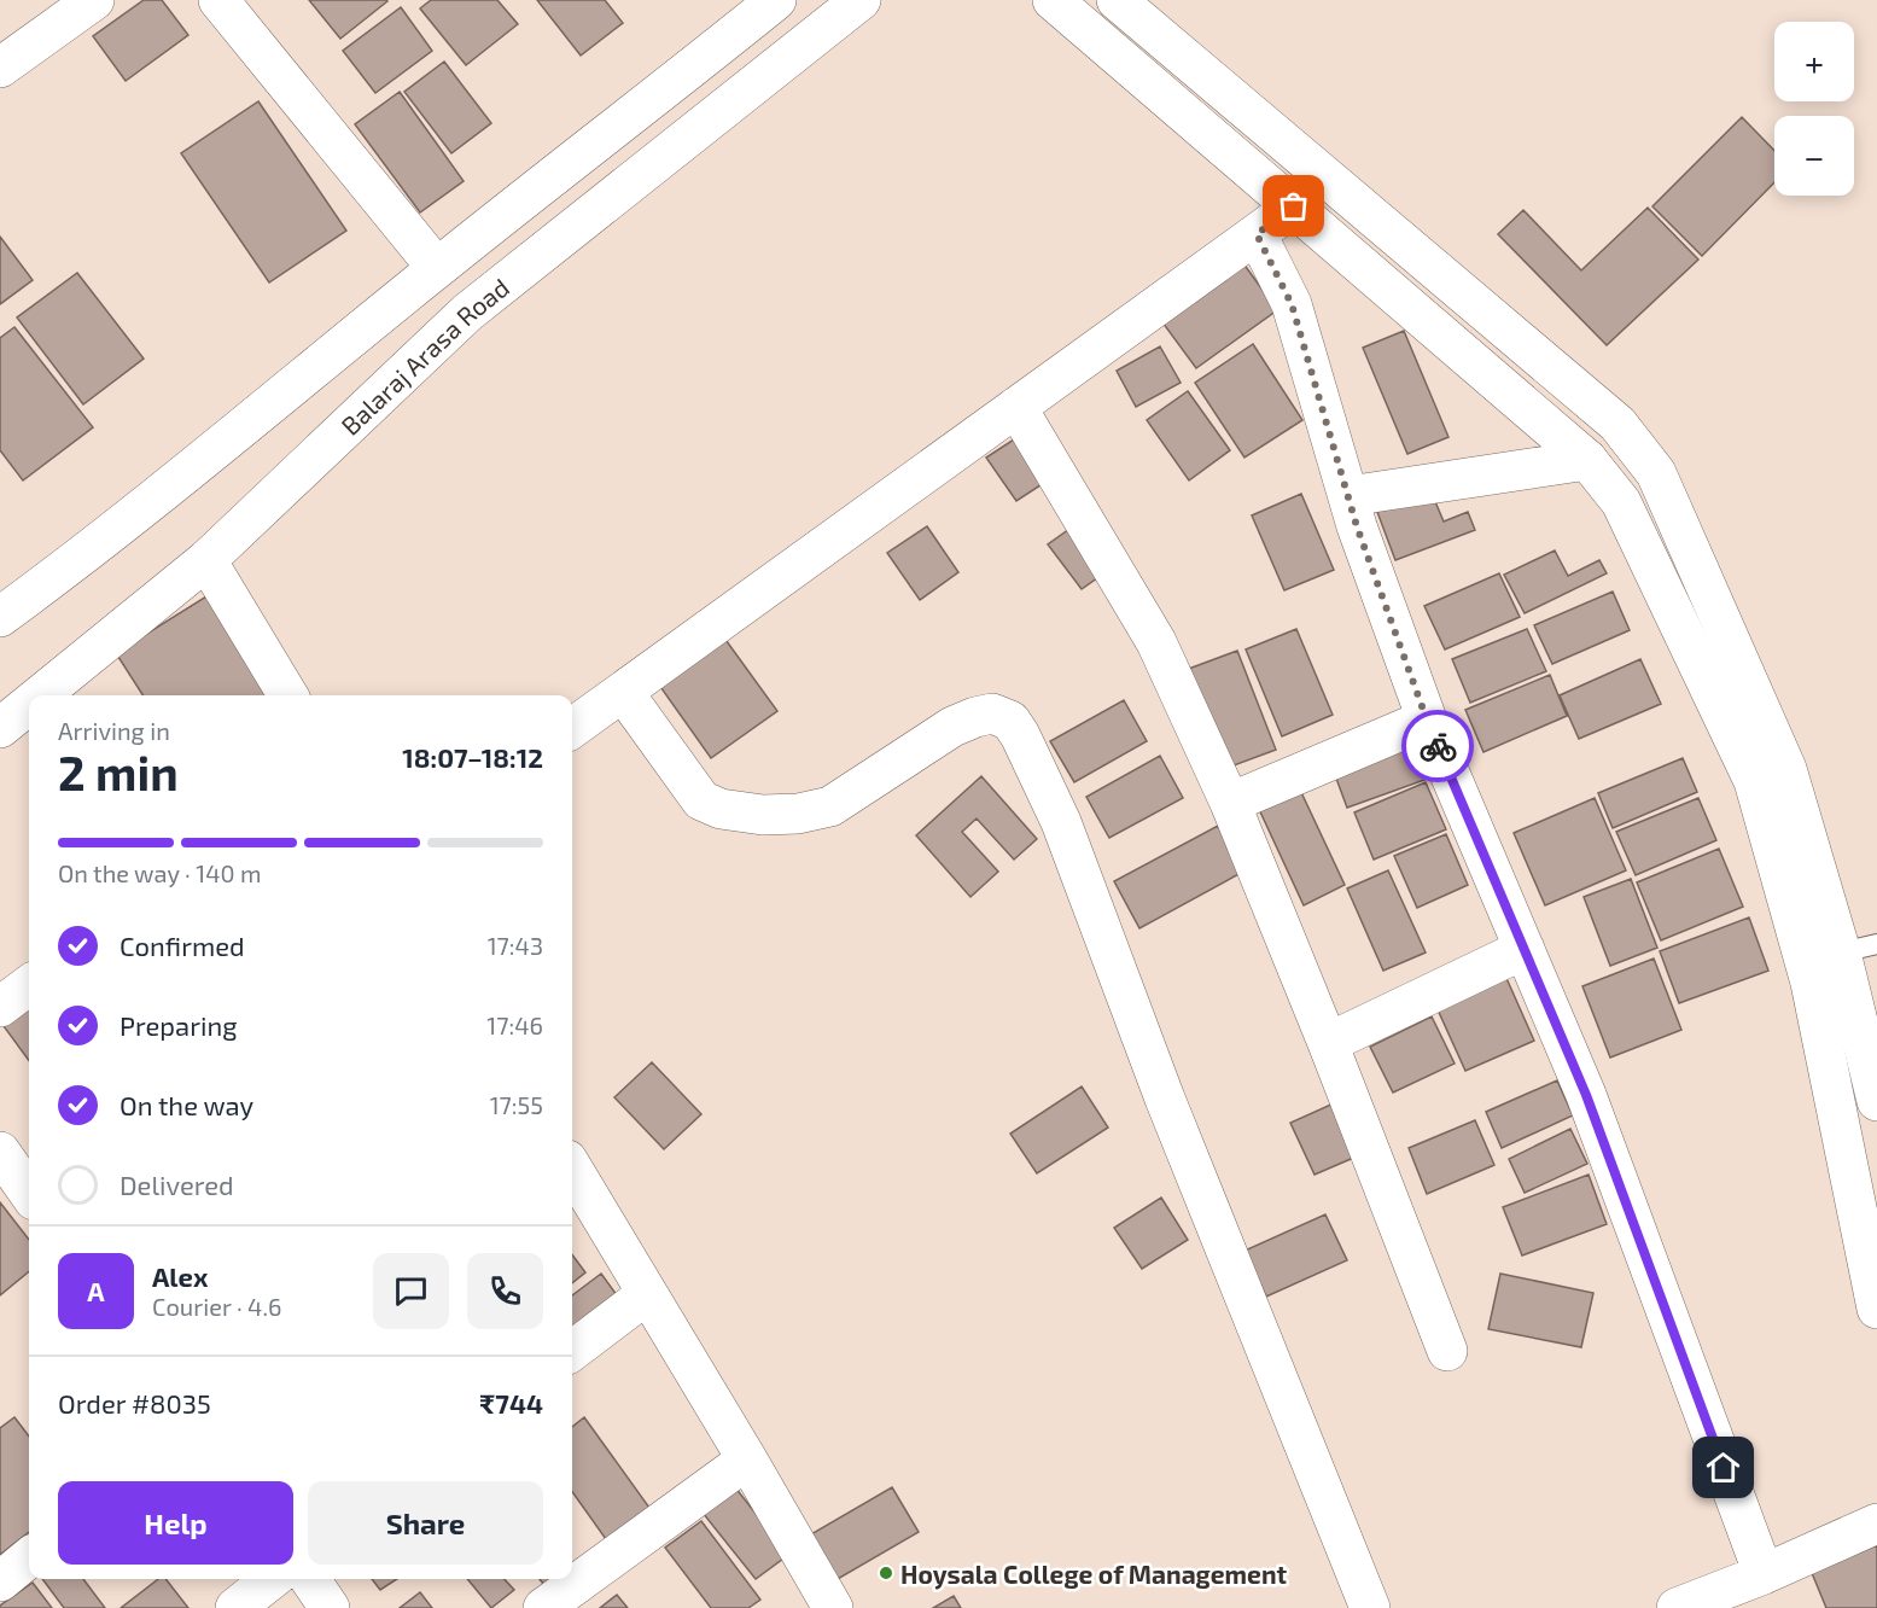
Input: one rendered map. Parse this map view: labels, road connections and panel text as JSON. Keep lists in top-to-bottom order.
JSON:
{
  "streets": {
    "street": ["Balaraj Arasa Road"]
  },
  "places": ["Hoysala College of Management"],
  "page": {
    "map_buttons": ["+", "−"],
    "heading": ["2 min", "Arriving in", "18:07–18:12"],
    "panel": [
      "Alex",
      "Courier · 4.6",
      "Order #8035",
      "₹744"
    ],
    "bar": "On the way · 140 m",
    "list": [
      ["Confirmed", "17:43"],
      ["Preparing", "17:46"],
      ["On the way", "17:55"],
      "Delivered"
    ],
    "round": "A",
    "buttons": ["Help", "Share"]
  }
}
